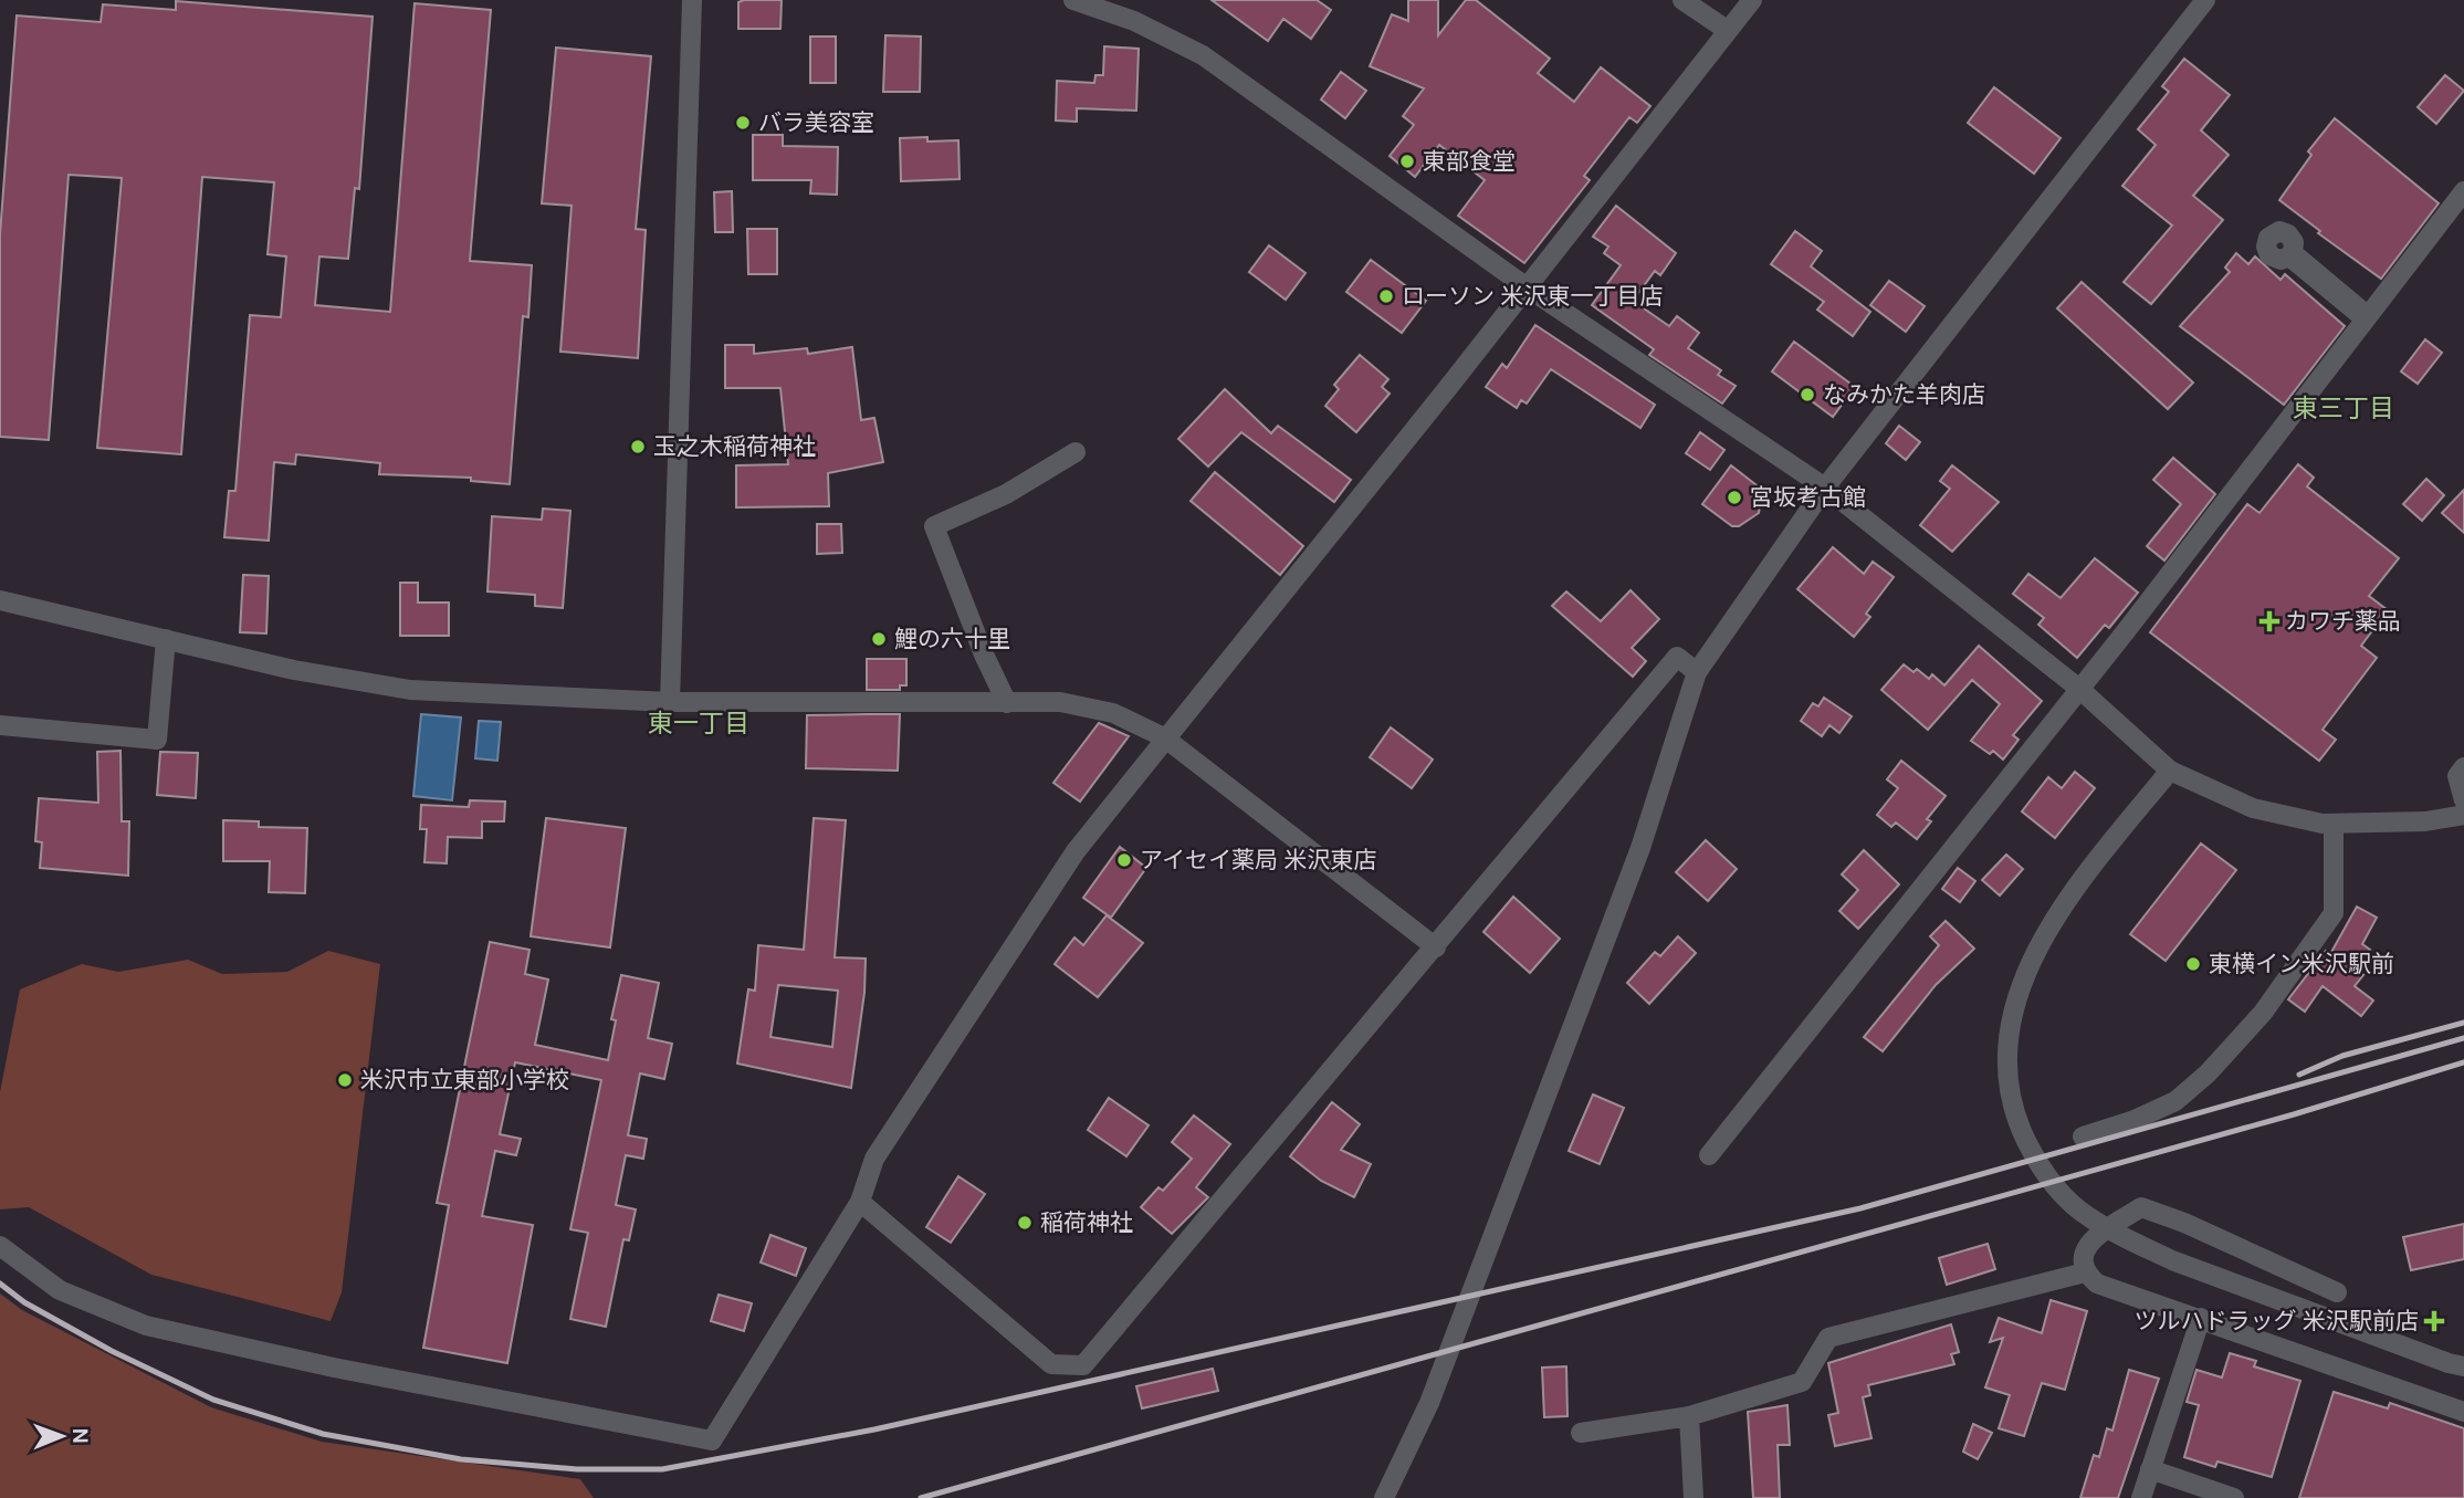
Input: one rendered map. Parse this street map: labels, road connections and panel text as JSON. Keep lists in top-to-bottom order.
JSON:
{
  "districts": ["東三丁目", "東一丁目"],
  "places": {
    "other": [
      "バラ美容室",
      "東部食堂",
      "ローソン 米沢東一丁目店",
      "なみかた羊肉店",
      "玉之木稲荷神社",
      "宮坂考古館",
      "鯉の六十里",
      "アイセイ薬局 米沢東店",
      "東横イン米沢駅前",
      "米沢市立東部小学校",
      "稲荷神社"
    ],
    "health": ["カワチ薬品", "ツルハドラッグ 米沢駅前店"]
  },
  "north": "right"
}
